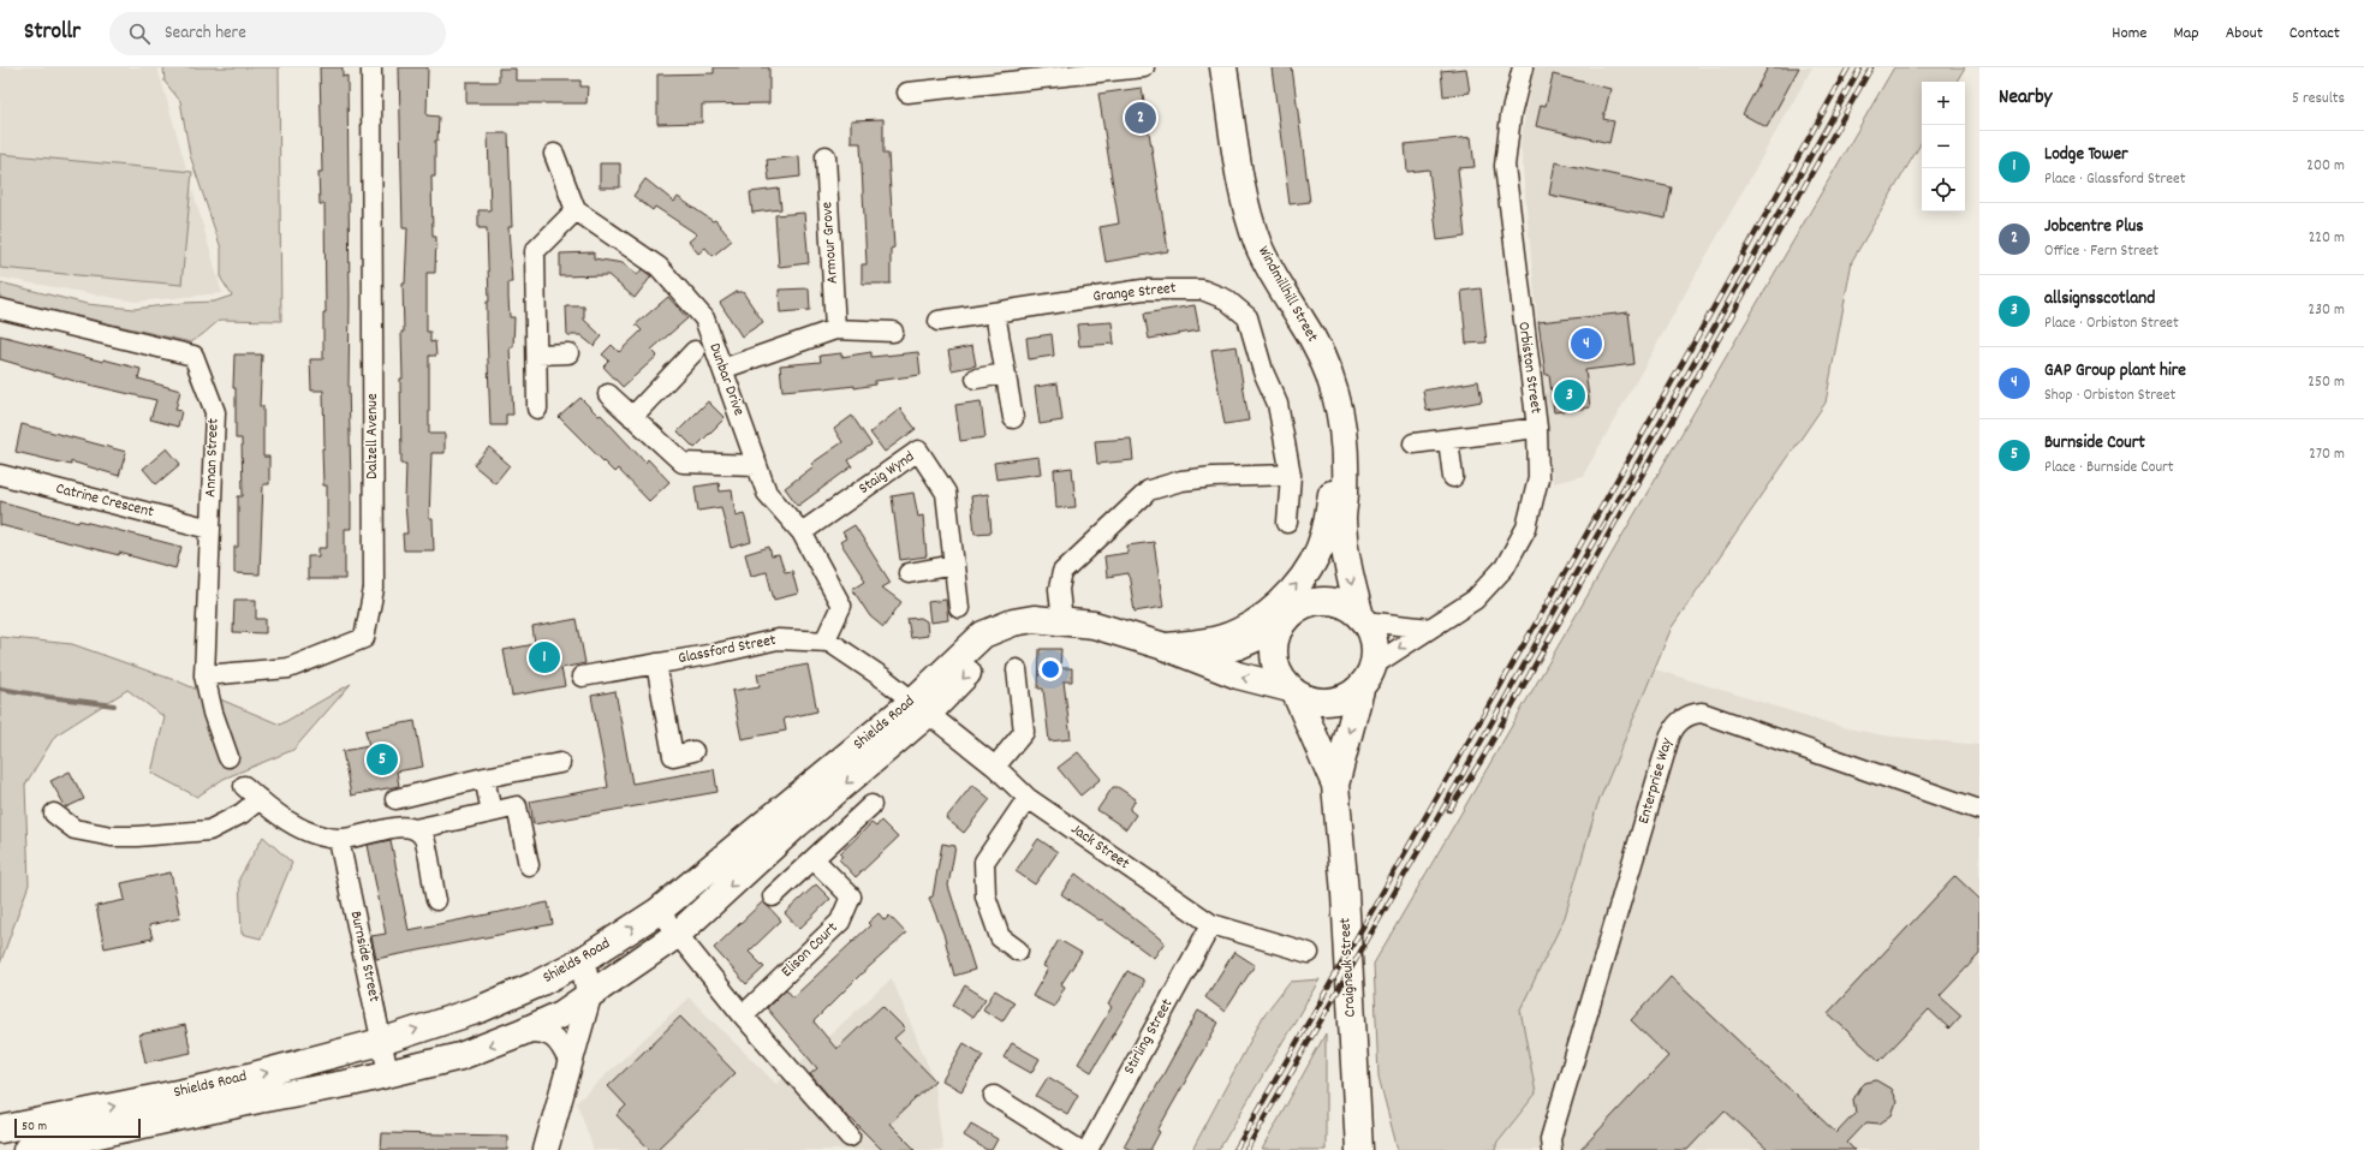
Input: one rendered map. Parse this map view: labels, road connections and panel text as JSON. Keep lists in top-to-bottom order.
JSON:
{
  "streets": {
    "main road": ["Windmillhill Street", "Shields Road", "Craigneuk Street"],
    "street": [
      "Armour Grove",
      "Grange Street",
      "Orbiston Street",
      "Dunbar Drive",
      "Dalzell Avenue",
      "Annan Street",
      "Staig Wynd",
      "Catrine Crescent",
      "Glassford Street",
      "Enterprise Way",
      "Jack Street",
      "Elison Court",
      "Burnside Street",
      "Stirling Street"
    ]
  },
  "crossings": [
    ["Windmillhill Street", "Orbiston Street"],
    ["Windmillhill Street", "Shields Road"],
    ["Windmillhill Street", "Craigneuk Street"],
    ["Orbiston Street", "Shields Road"],
    ["Orbiston Street", "Craigneuk Street"],
    ["Dunbar Drive", "Staig Wynd"],
    ["Dunbar Drive", "Glassford Street"],
    ["Dalzell Avenue", "Annan Street"],
    ["Annan Street", "Catrine Crescent"],
    ["Glassford Street", "Shields Road"],
    ["Glassford Street", "Jack Street"],
    ["Shields Road", "Jack Street"],
    ["Shields Road", "Burnside Street"],
    ["Shields Road", "Craigneuk Street"],
    ["Jack Street", "Stirling Street"]
  ],
  "scale_bar": "50 m",
  "page": {
    "header": "Strollr",
    "search": "Search here",
    "nav": [
      "Home",
      "Map",
      "About",
      "Contact"
    ],
    "heading": ["Nearby", "5 results"],
    "map_buttons": ["+", "−"],
    "pins": [
      "2",
      "4",
      "3",
      "1",
      "5"
    ],
    "list": [
      {
        "mark": "1",
        "name": "Lodge Tower",
        "note": "Place · Glassford Street",
        "value": "200 m"
      },
      {
        "mark": "2",
        "name": "Jobcentre Plus",
        "note": "Office · Fern Street",
        "value": "220 m"
      },
      {
        "mark": "3",
        "name": "allsignsscotland",
        "note": "Place · Orbiston Street",
        "value": "230 m"
      },
      {
        "mark": "4",
        "name": "GAP Group plant hire",
        "note": "Shop · Orbiston Street",
        "value": "250 m"
      },
      {
        "mark": "5",
        "name": "Burnside Court",
        "note": "Place · Burnside Court",
        "value": "270 m"
      }
    ],
    "scale": "50 m"
  }
}
